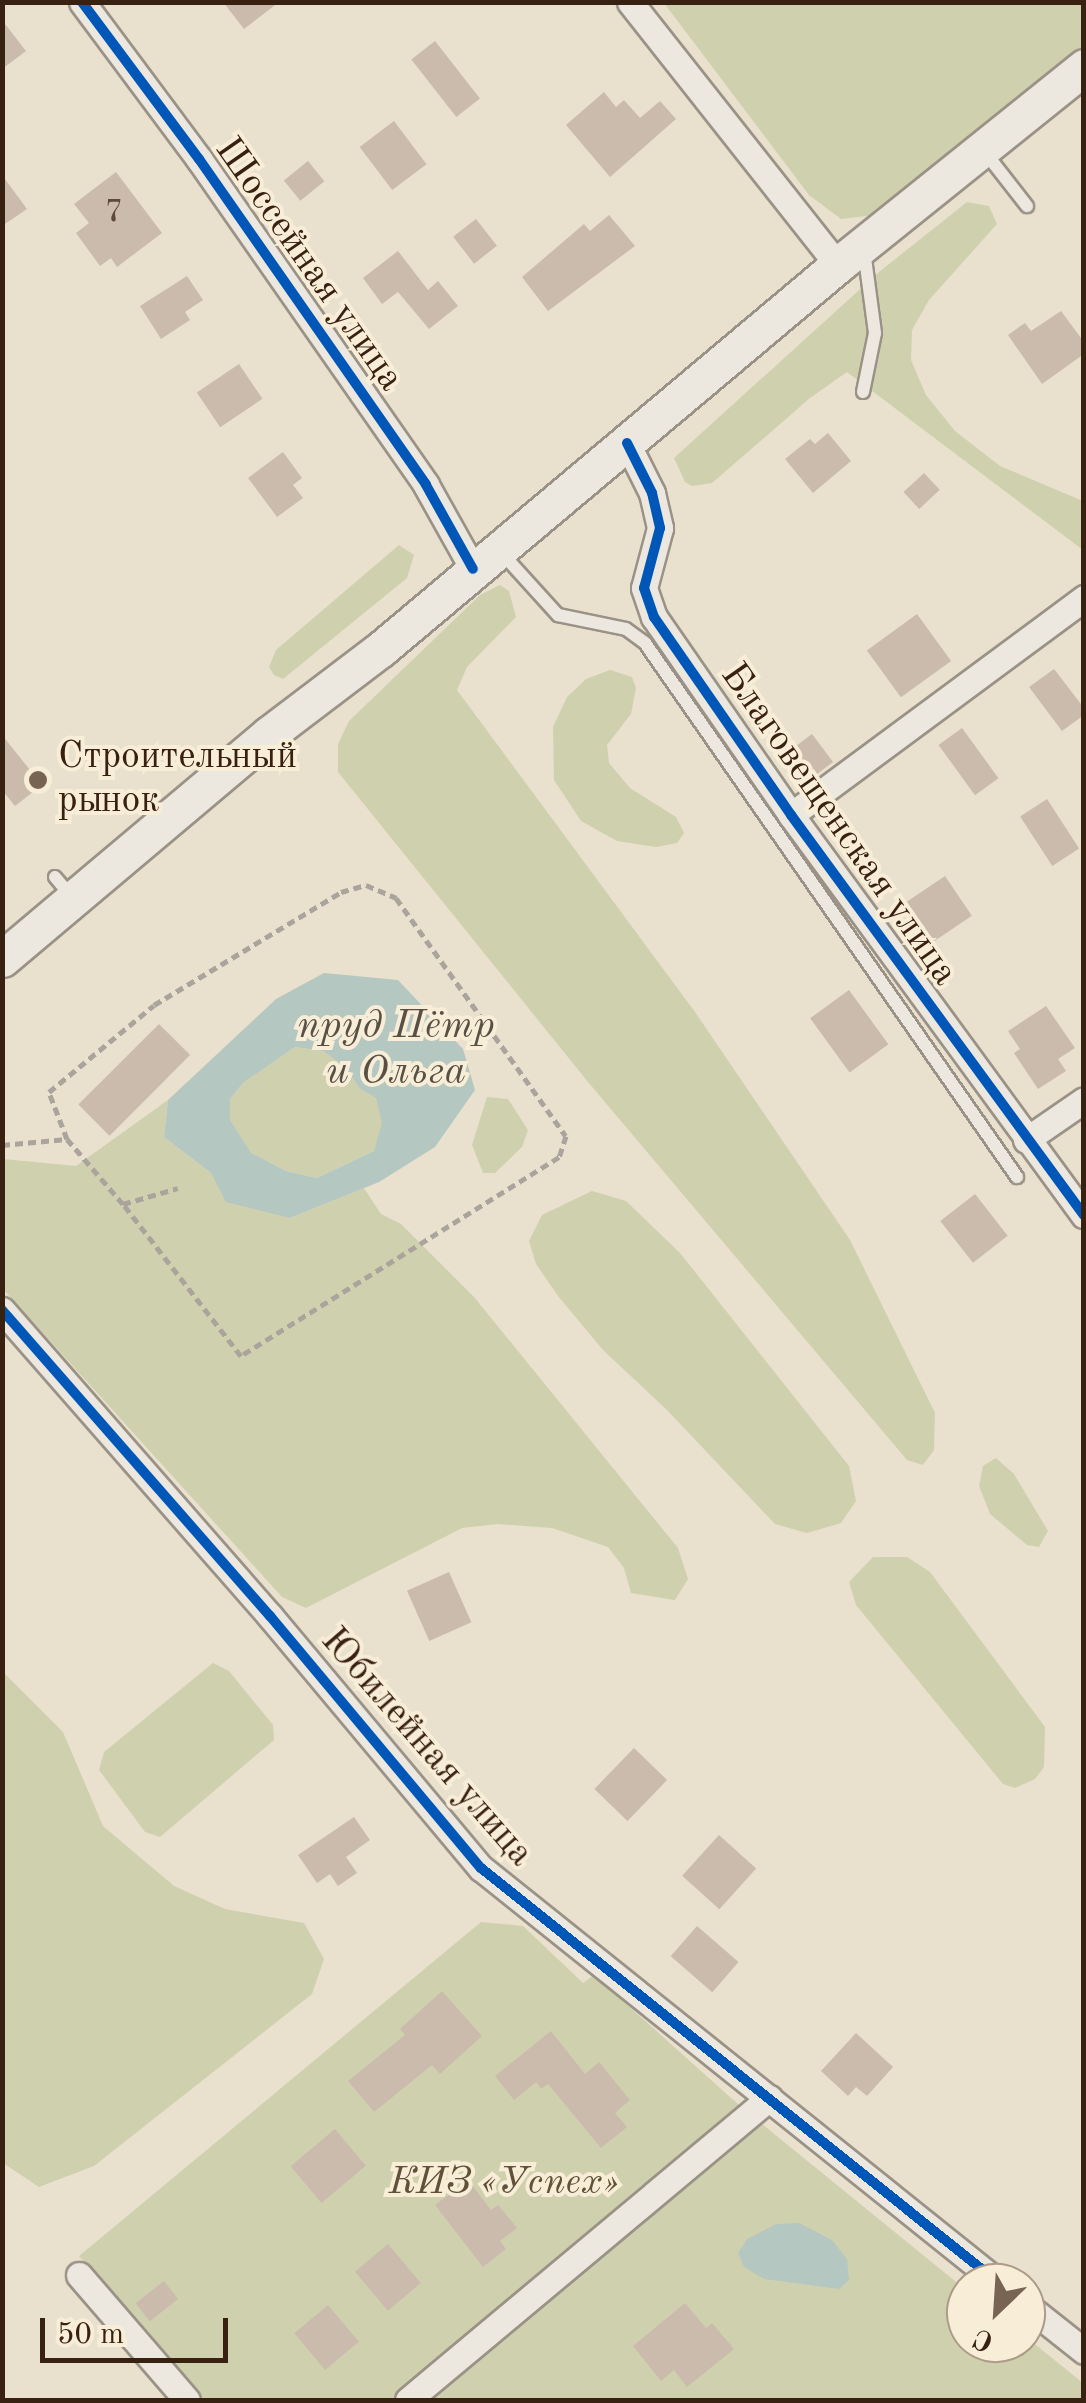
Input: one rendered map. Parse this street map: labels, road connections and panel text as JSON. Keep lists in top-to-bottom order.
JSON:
{
  "streets": {
    "street": ["Шоссейная улица", "Благовещенская улица", "Юбилейная улица"]
  },
  "water": ["пруд Пётр и Ольга"],
  "parks": ["КИЗ «Успех»"],
  "places": ["Строительный рынок"],
  "house_numbers": ["7"],
  "scale_bar": "50 m",
  "north": "bottom left"
}
